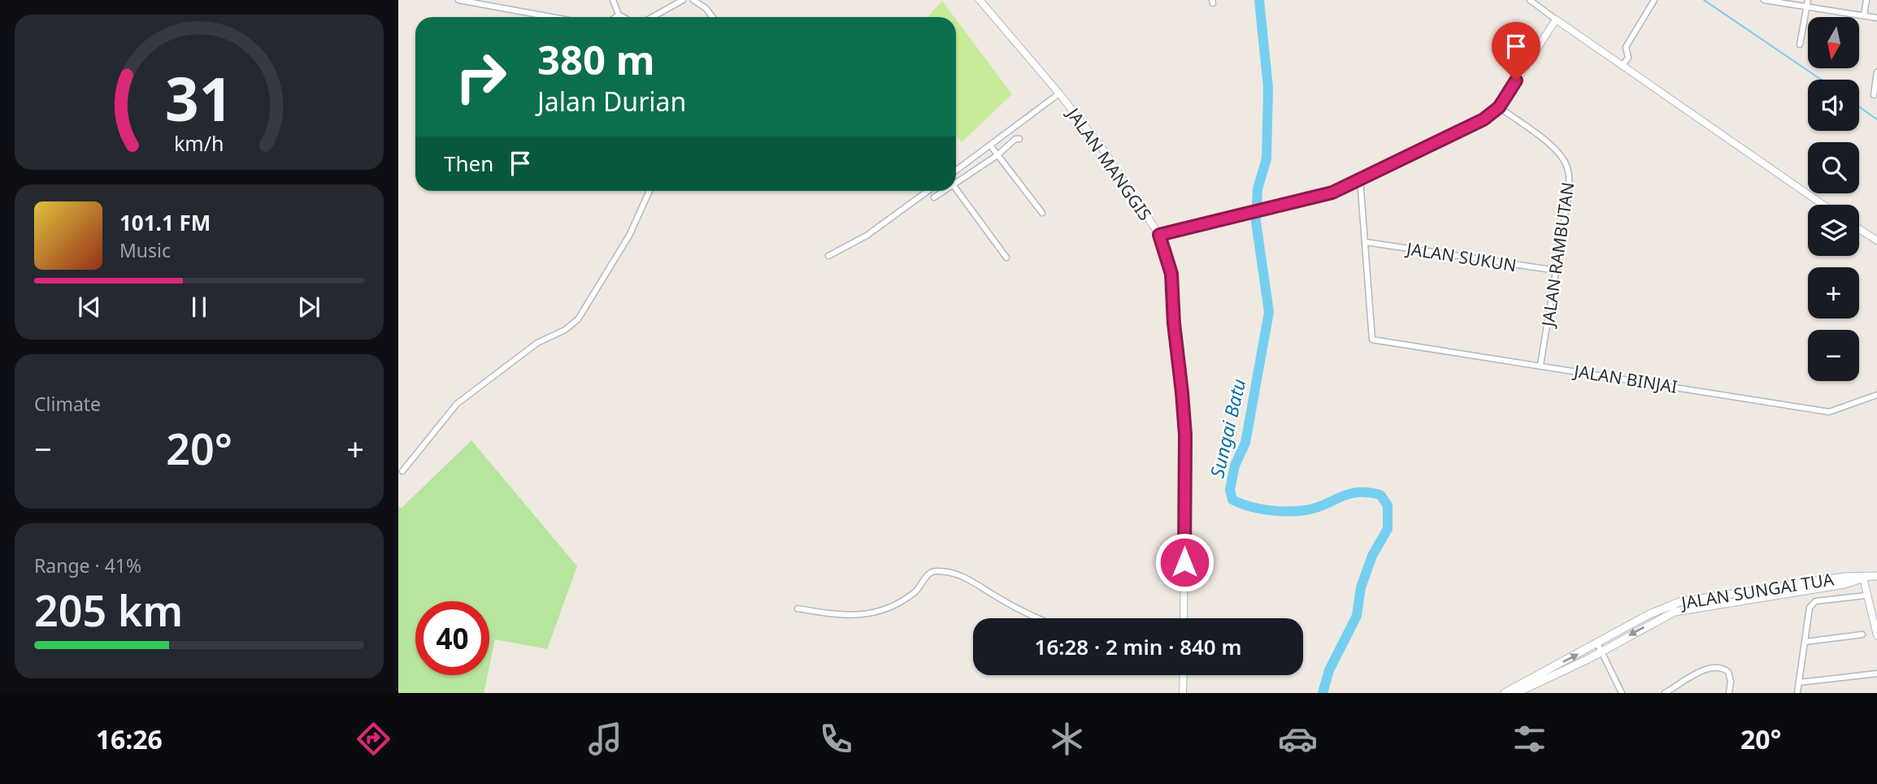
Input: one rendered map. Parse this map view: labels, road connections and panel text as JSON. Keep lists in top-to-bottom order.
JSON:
{
  "streets": {
    "main road": ["JALAN SUNGAI TUA"],
    "street": [
      "JALAN MANGGIS",
      "JALAN RAMBUTAN",
      "JALAN SUKUN",
      "JALAN BINJAI"
    ]
  },
  "crossings": [
    ["JALAN RAMBUTAN", "JALAN SUKUN"],
    ["JALAN RAMBUTAN", "JALAN BINJAI"],
    ["JALAN SUKUN", "JALAN BINJAI"]
  ],
  "water": ["Sungai Batu"],
  "north": "bottom",
  "page": {
    "map_buttons": ["+", "−"],
    "turn": ["380 m", "Jalan Durian"],
    "then": "Then",
    "song": ["101.1 FM", "Music"],
    "tile": [
      "Climate",
      ["Range · 41%", "205 km"]
    ],
    "heat": ["−", "20°", "+"],
    "limit": "40",
    "trip": "16:28 · 2 min · 840 m",
    "tabs": ["16:26", "20°"],
    "gauge": ["31", "km/h"]
  }
}
